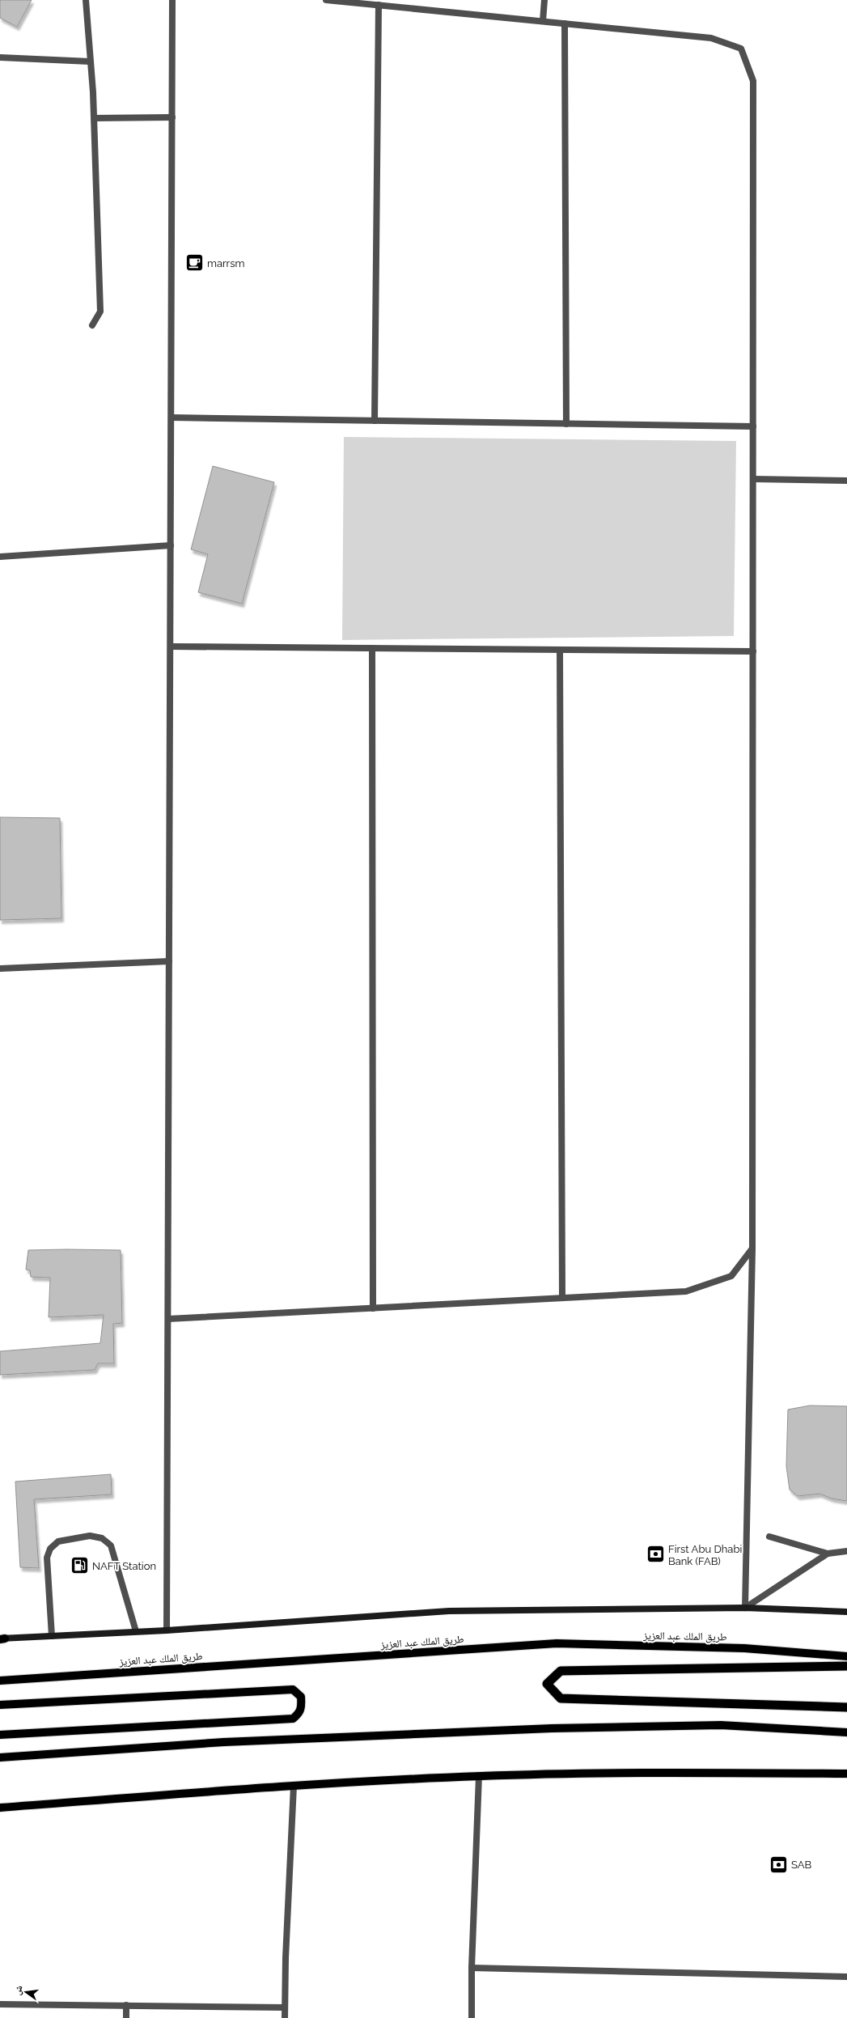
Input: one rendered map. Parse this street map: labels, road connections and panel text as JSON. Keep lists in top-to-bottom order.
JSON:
{
  "streets": {
    "main road": ["طريق الملك عبد العزيز"]
  },
  "places": {
    "cafe": ["marrsm"],
    "bank": ["First Abu Dhabi Bank (FAB)", "SAB"],
    "fuel station": ["NAFT Station"]
  },
  "north": "left"
}
